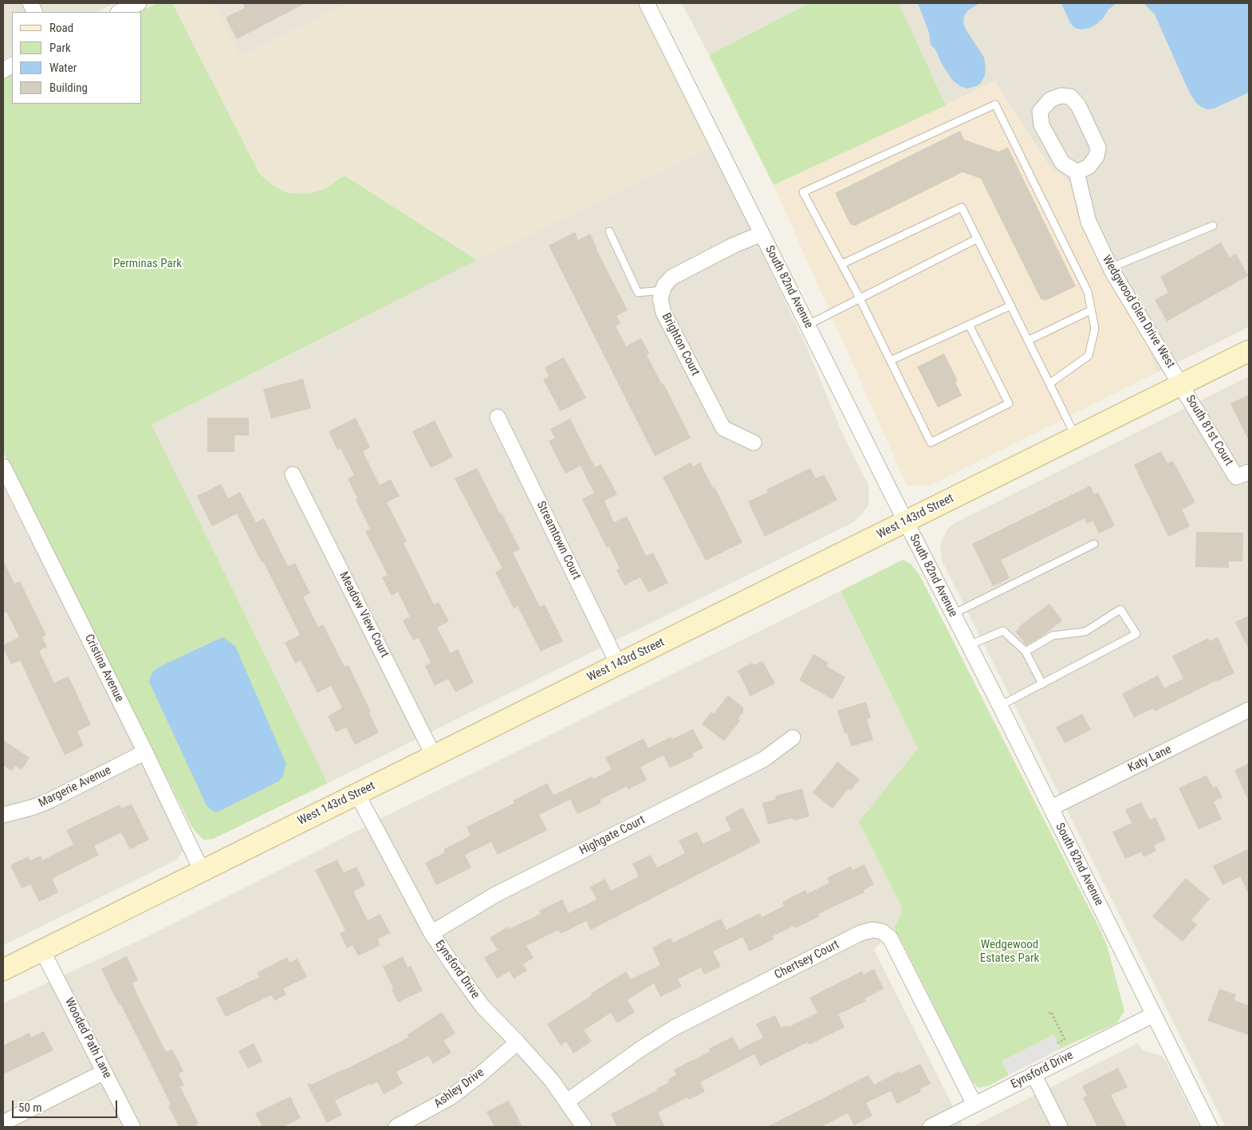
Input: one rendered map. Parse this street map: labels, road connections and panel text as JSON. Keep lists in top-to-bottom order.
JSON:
{
  "streets": {
    "main road": ["West 143rd Street"],
    "street": [
      "South 82nd Avenue",
      "Wedgwood Glen Drive West",
      "Brighton Court",
      "South 81st Court",
      "Streamtown Court",
      "Meadow View Court",
      "Cristina Avenue",
      "Katy Lane",
      "Margerie Avenue",
      "Highgate Court",
      "Chertsey Court",
      "Eynsford Drive",
      "Wooded Path Lane",
      "Ashley Drive"
    ]
  },
  "crossings": [
    ["South 82nd Avenue", "West 143rd Street"],
    ["South 82nd Avenue", "Katy Lane"],
    ["South 82nd Avenue", "Eynsford Drive"],
    ["Wedgwood Glen Drive West", "South 81st Court"],
    ["Wedgwood Glen Drive West", "West 143rd Street"],
    ["South 81st Court", "West 143rd Street"],
    ["West 143rd Street", "Streamtown Court"],
    ["West 143rd Street", "Meadow View Court"],
    ["West 143rd Street", "Cristina Avenue"],
    ["West 143rd Street", "Eynsford Drive"],
    ["West 143rd Street", "Wooded Path Lane"],
    ["Cristina Avenue", "Margerie Avenue"],
    ["Highgate Court", "Eynsford Drive"],
    ["Chertsey Court", "Eynsford Drive"],
    ["Eynsford Drive", "Ashley Drive"]
  ],
  "parks": ["Perminas Park", "Wedgewood Estates Park"],
  "legend": [
    "Road",
    "Park",
    "Water",
    "Building"
  ],
  "scale_bar": "50 m"
}
